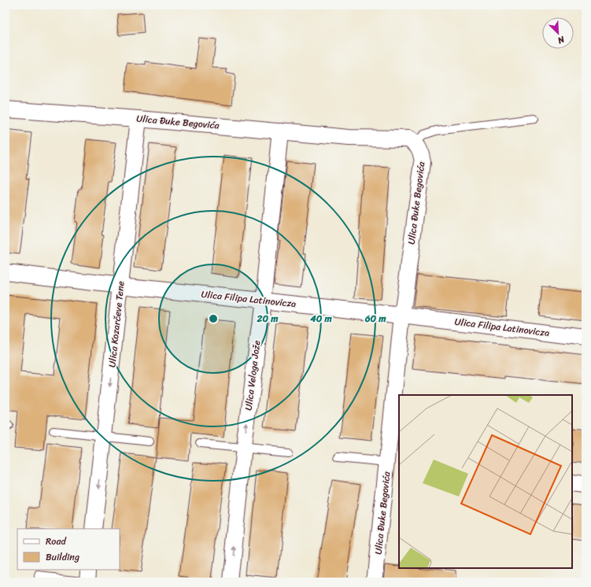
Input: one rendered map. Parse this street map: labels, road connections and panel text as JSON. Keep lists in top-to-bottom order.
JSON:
{
  "streets": {
    "street": [
      "Ulica Đuke Begovića",
      "Ulica Filipa Latinovicza",
      "Ulica Kozarčeve Tene",
      "Ulica Veloga Jože"
    ]
  },
  "crossings": [
    ["Ulica Đuke Begovića", "Ulica Filipa Latinovicza"],
    ["Ulica Đuke Begovića", "Ulica Kozarčeve Tene"],
    ["Ulica Đuke Begovića", "Ulica Veloga Jože"],
    ["Ulica Filipa Latinovicza", "Ulica Kozarčeve Tene"],
    ["Ulica Filipa Latinovicza", "Ulica Veloga Jože"]
  ],
  "one_way": ["Ulica Kozarčeve Tene", "Ulica Veloga Jože"],
  "legend": ["Road", "Building"],
  "north": "bottom right",
  "rings": ["20 m", "40 m", "60 m"]
}
